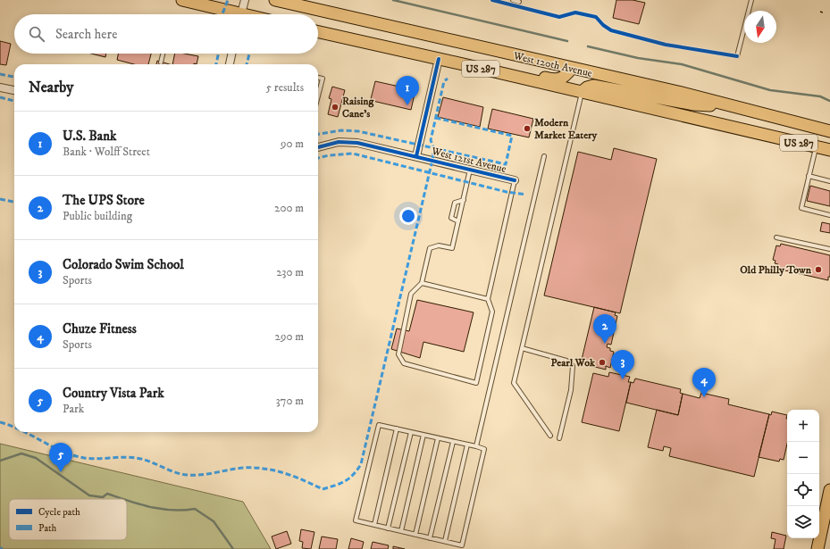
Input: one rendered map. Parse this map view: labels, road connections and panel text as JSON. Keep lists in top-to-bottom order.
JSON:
{
  "streets": {
    "main road": ["West 120th Avenue", "US 287"],
    "street": ["West 121st Avenue"]
  },
  "places": [
    "Raising Cane's",
    "Modern Market Eatery",
    "Old Philly Town",
    "Pearl Wok"
  ],
  "legend": ["Cycle path", "Path"],
  "north": "bottom",
  "page": {
    "search": "Search here",
    "heading": ["Nearby", "5 results"],
    "pins": [
      "1",
      "2",
      "3",
      "4",
      "5"
    ],
    "list": [
      {
        "mark": "1",
        "name": "U.S. Bank",
        "note": "Bank · Wolff Street",
        "value": "90 m"
      },
      {
        "mark": "2",
        "name": "The UPS Store",
        "note": "Public building",
        "value": "200 m"
      },
      {
        "mark": "3",
        "name": "Colorado Swim School",
        "note": "Sports",
        "value": "230 m"
      },
      {
        "mark": "4",
        "name": "Chuze Fitness",
        "note": "Sports",
        "value": "290 m"
      },
      {
        "mark": "5",
        "name": "Country Vista Park",
        "note": "Park",
        "value": "370 m"
      }
    ],
    "map_buttons": ["+", "−"]
  }
}
